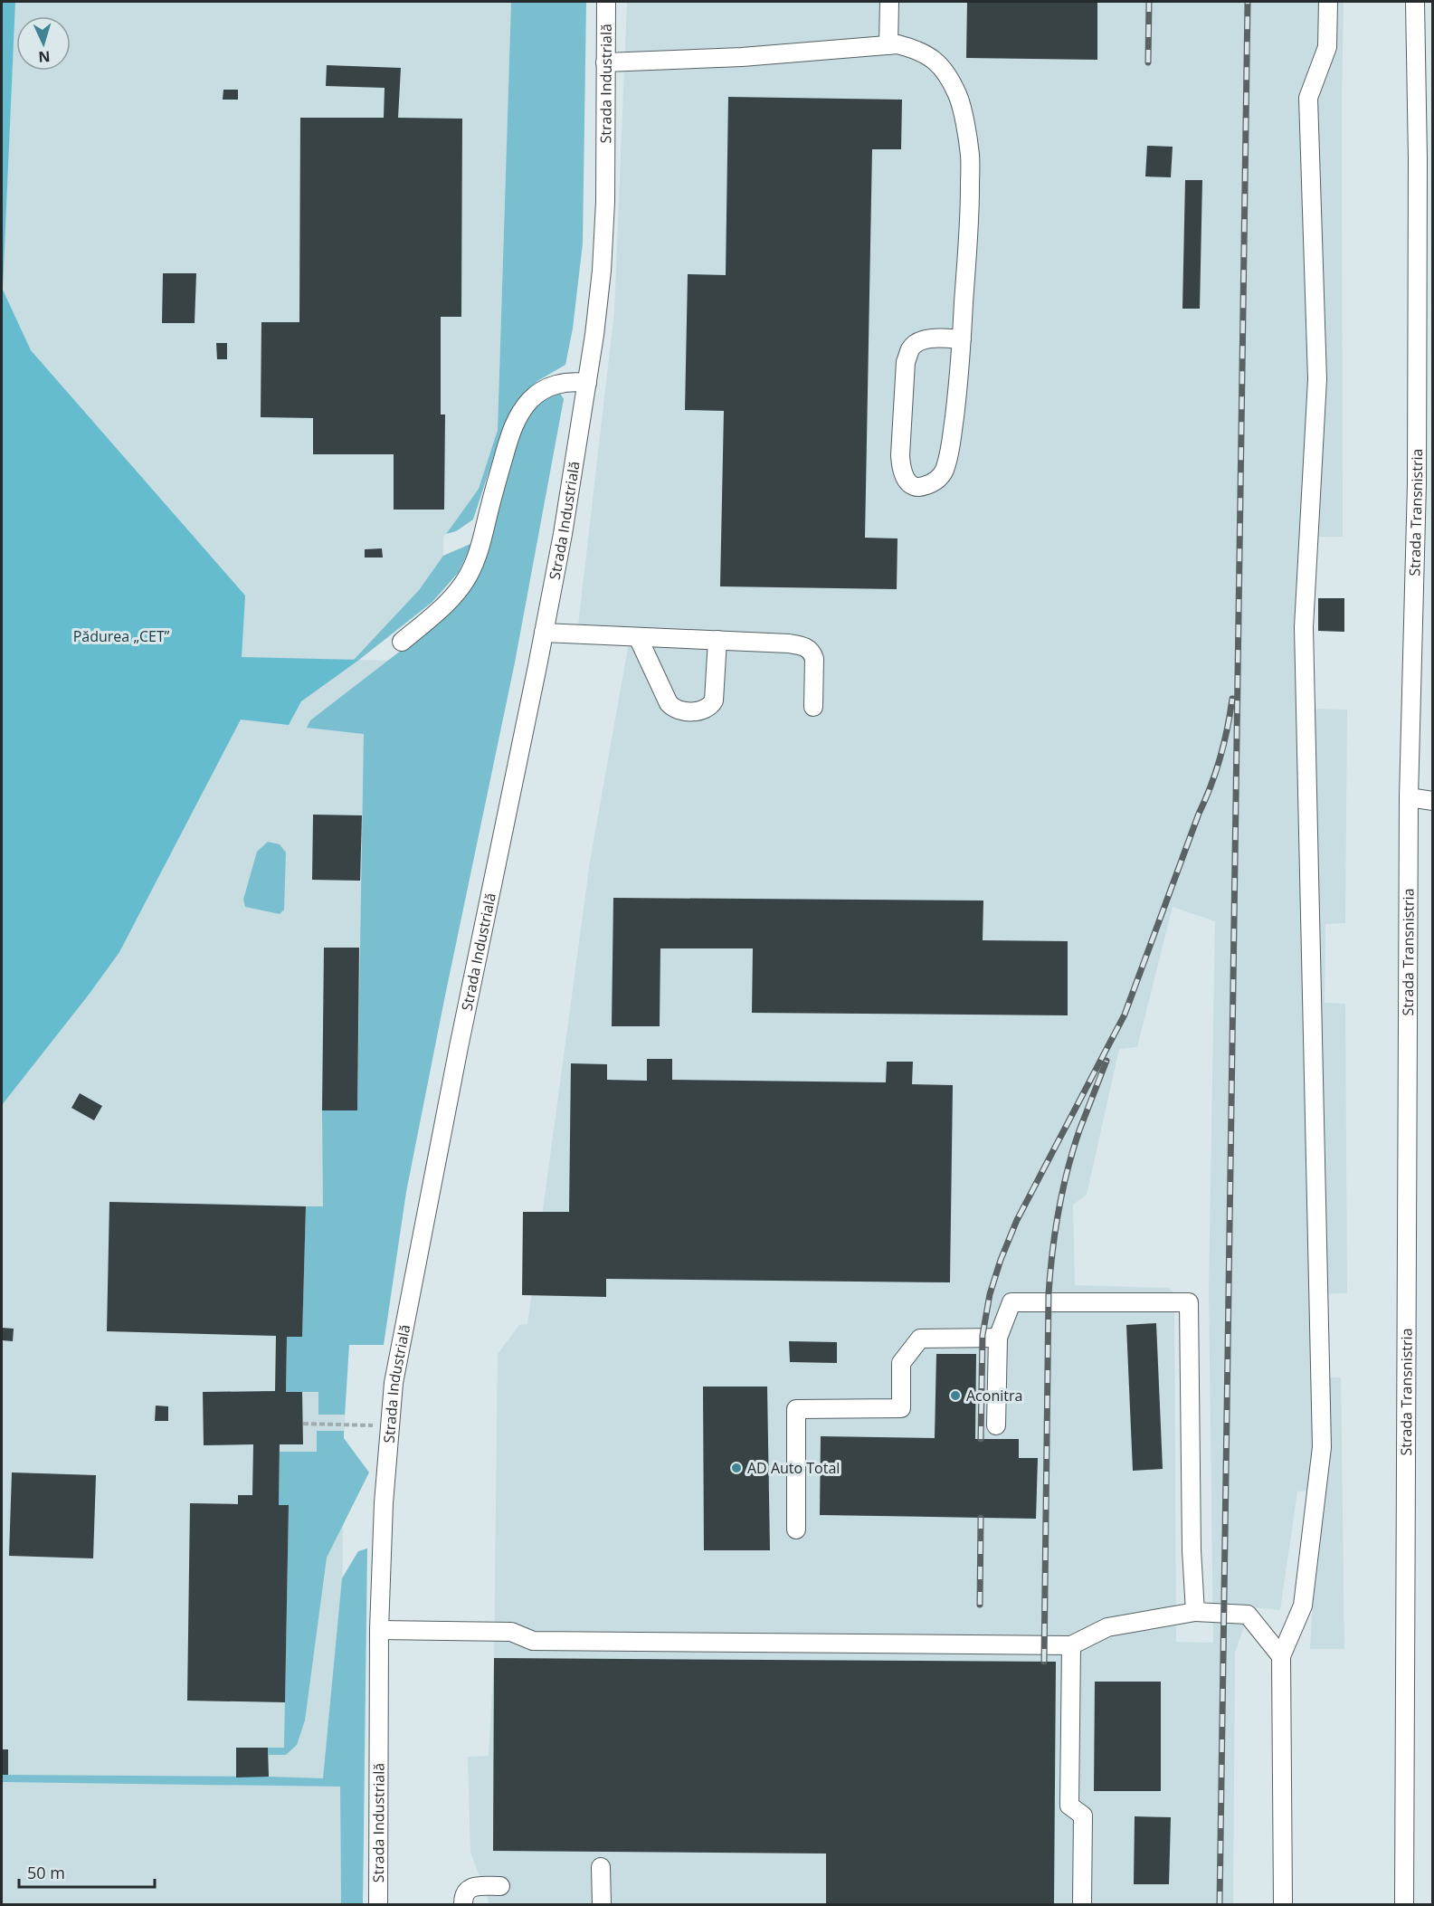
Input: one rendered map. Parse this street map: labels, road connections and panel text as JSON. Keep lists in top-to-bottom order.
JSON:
{
  "streets": {
    "street": ["Strada Industrială", "Strada Transnistria"]
  },
  "parks": ["Pădurea „CET”"],
  "places": ["Aconitra", "AD Auto Total"],
  "scale_bar": "50 m",
  "north": "bottom"
}
